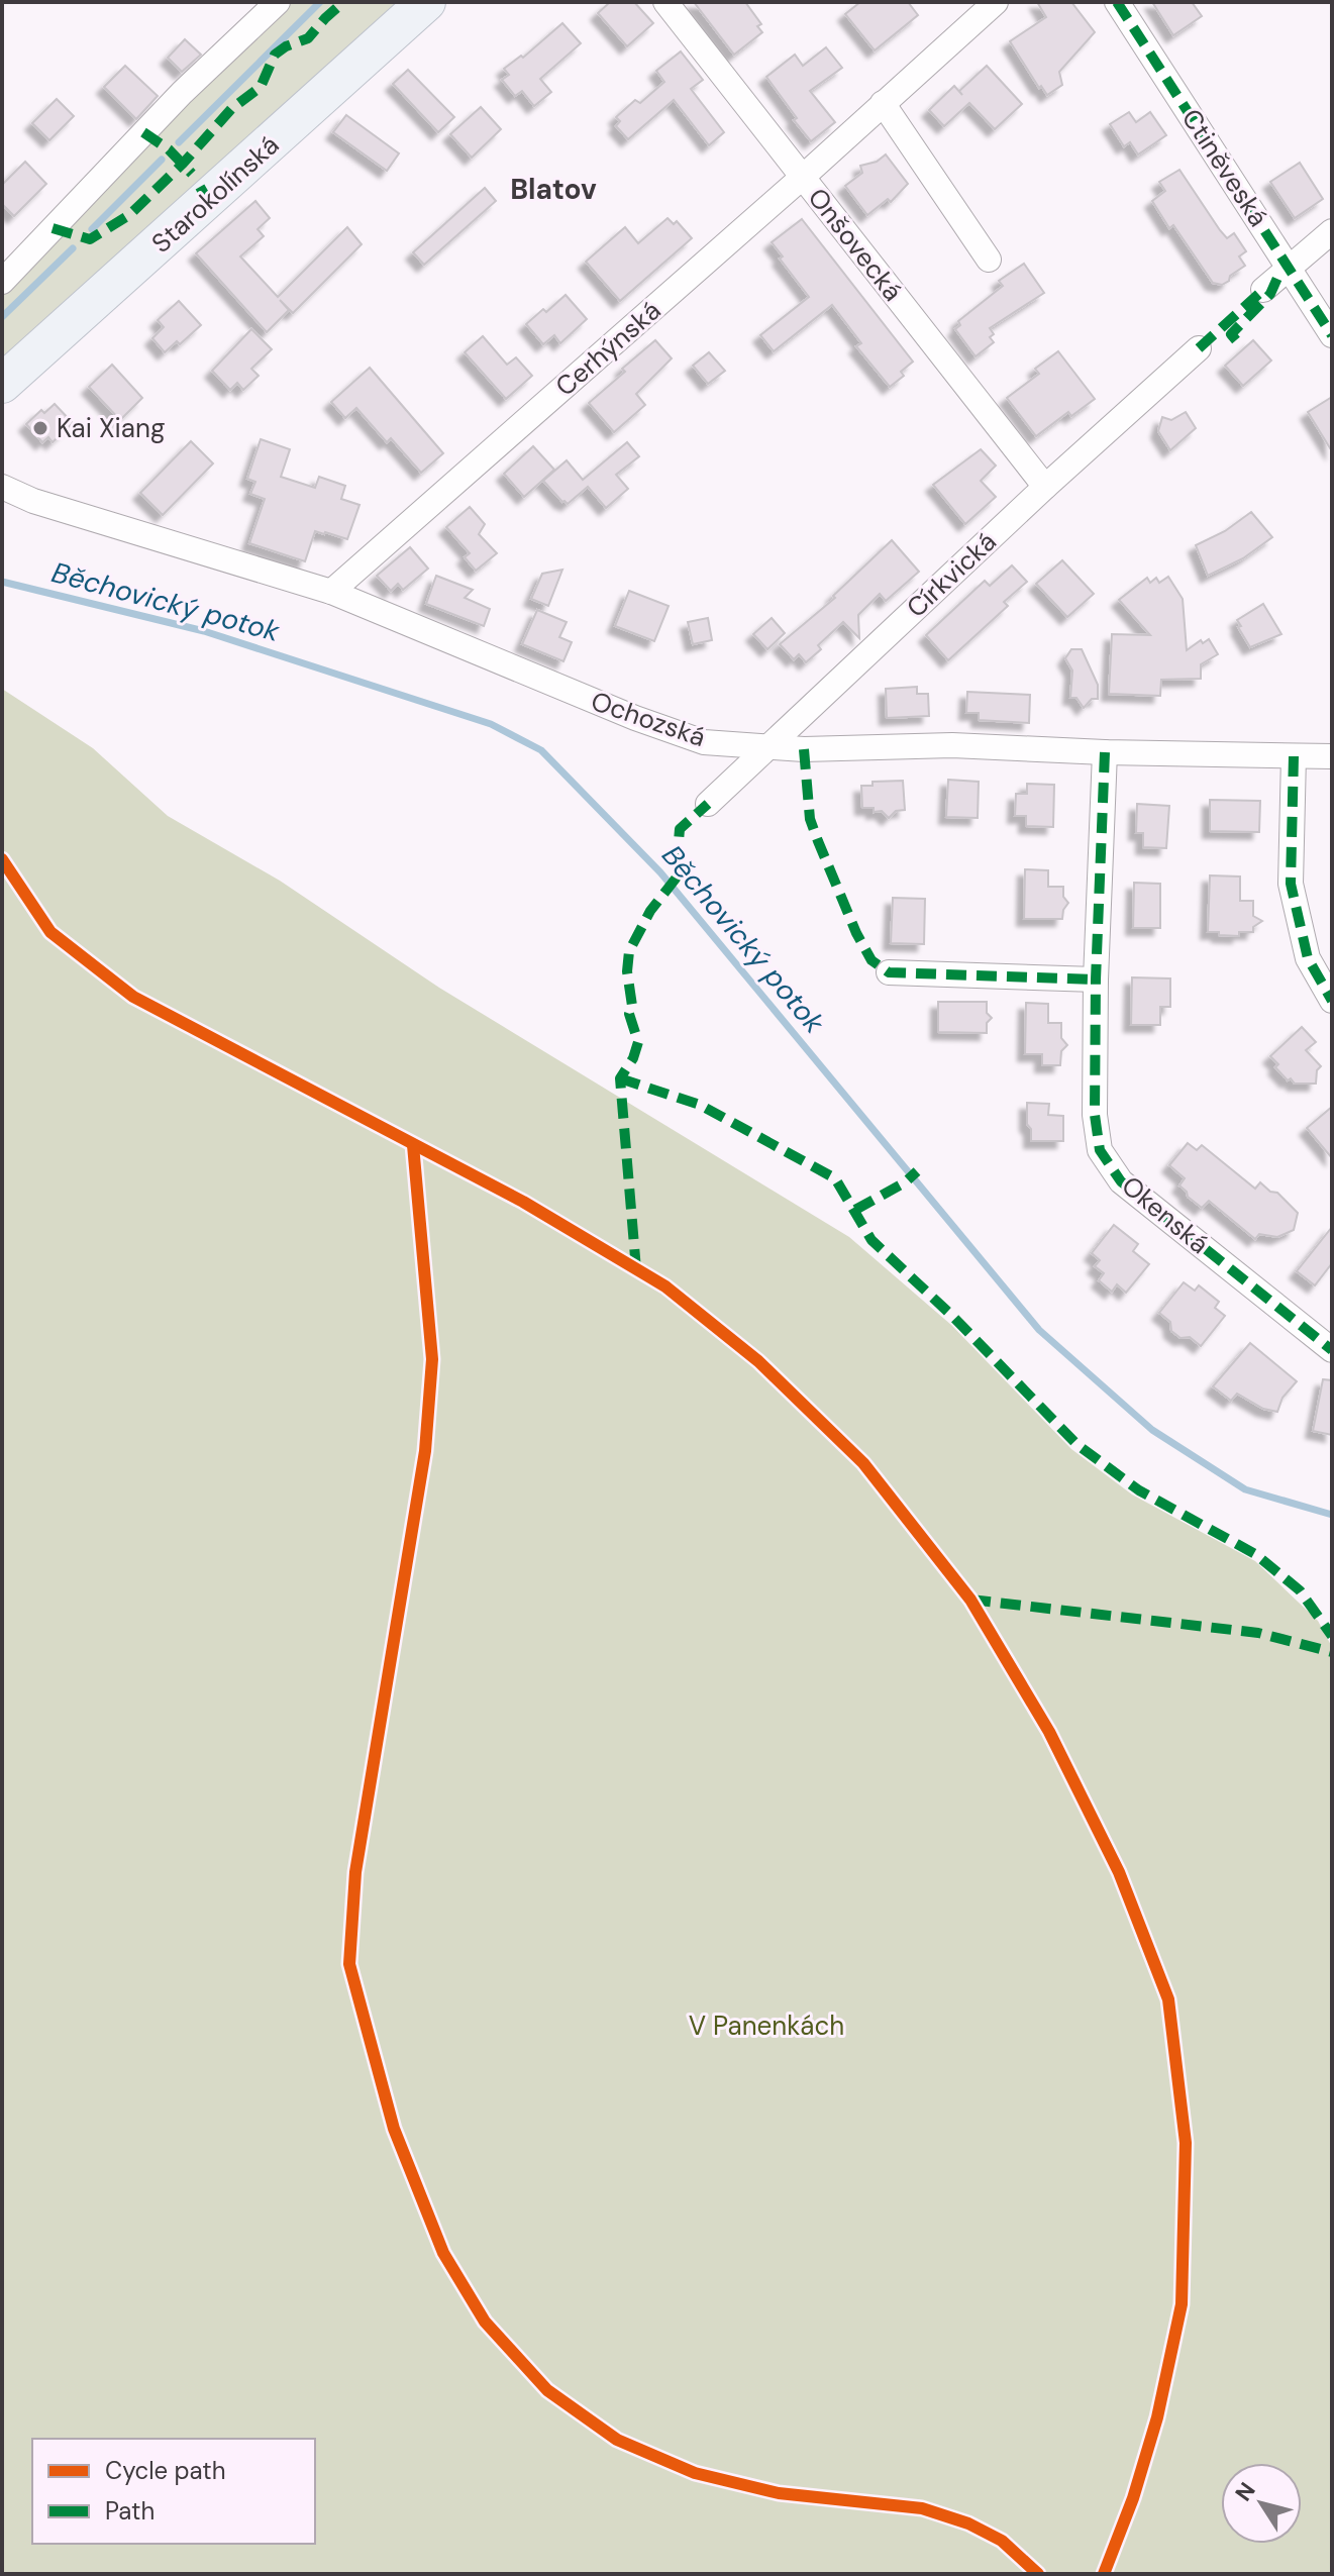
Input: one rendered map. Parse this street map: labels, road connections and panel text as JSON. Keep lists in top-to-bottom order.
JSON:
{
  "streets": {
    "main road": ["Starokolínská"],
    "street": [
      "Ctiněveská",
      "Onšovecká",
      "Cerhýnská",
      "Církvická",
      "Ochozská",
      "Okenská"
    ]
  },
  "crossings": [
    ["Onšovecká", "Cerhýnská"],
    ["Onšovecká", "Církvická"],
    ["Cerhýnská", "Ochozská"],
    ["Církvická", "Ochozská"],
    ["Ochozská", "Okenská"]
  ],
  "districts": ["Blatov"],
  "water": ["Běchovický potok"],
  "parks": ["V Panenkách"],
  "places": ["Kai Xiang"],
  "legend": ["Cycle path", "Path"],
  "north": "top left"
}
